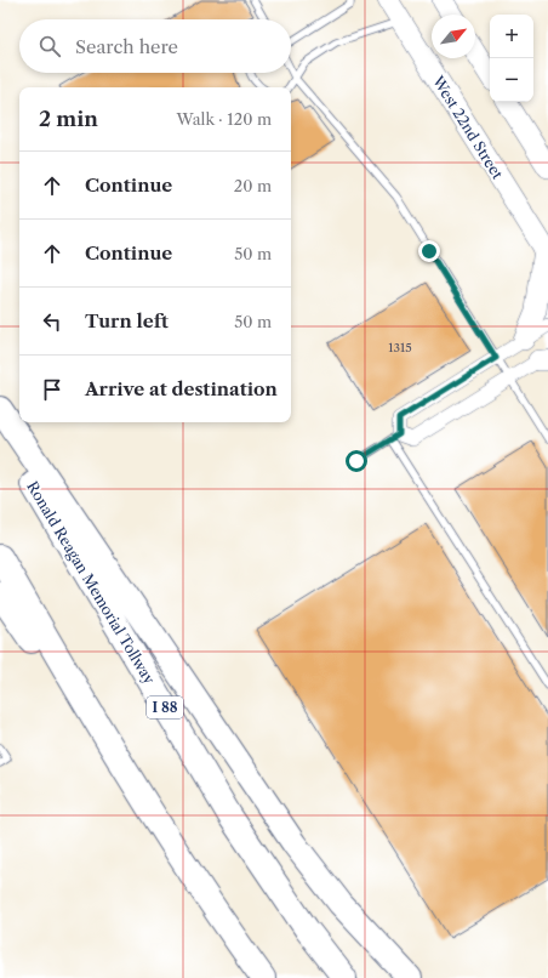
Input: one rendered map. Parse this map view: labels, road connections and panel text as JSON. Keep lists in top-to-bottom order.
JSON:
{
  "streets": {
    "highway": ["Ronald Reagan Memorial Tollway", "I 88"],
    "main road": ["West 22nd Street"]
  },
  "house_numbers": ["1315"],
  "north": "top right",
  "page": {
    "map_buttons": ["+", "−"],
    "search": "Search here",
    "heading": ["2 min", "Walk · 120 m"],
    "list": [
      ["Continue", "20 m"],
      ["Continue", "50 m"],
      ["Turn left", "50 m"],
      "Arrive at destination"
    ]
  }
}
